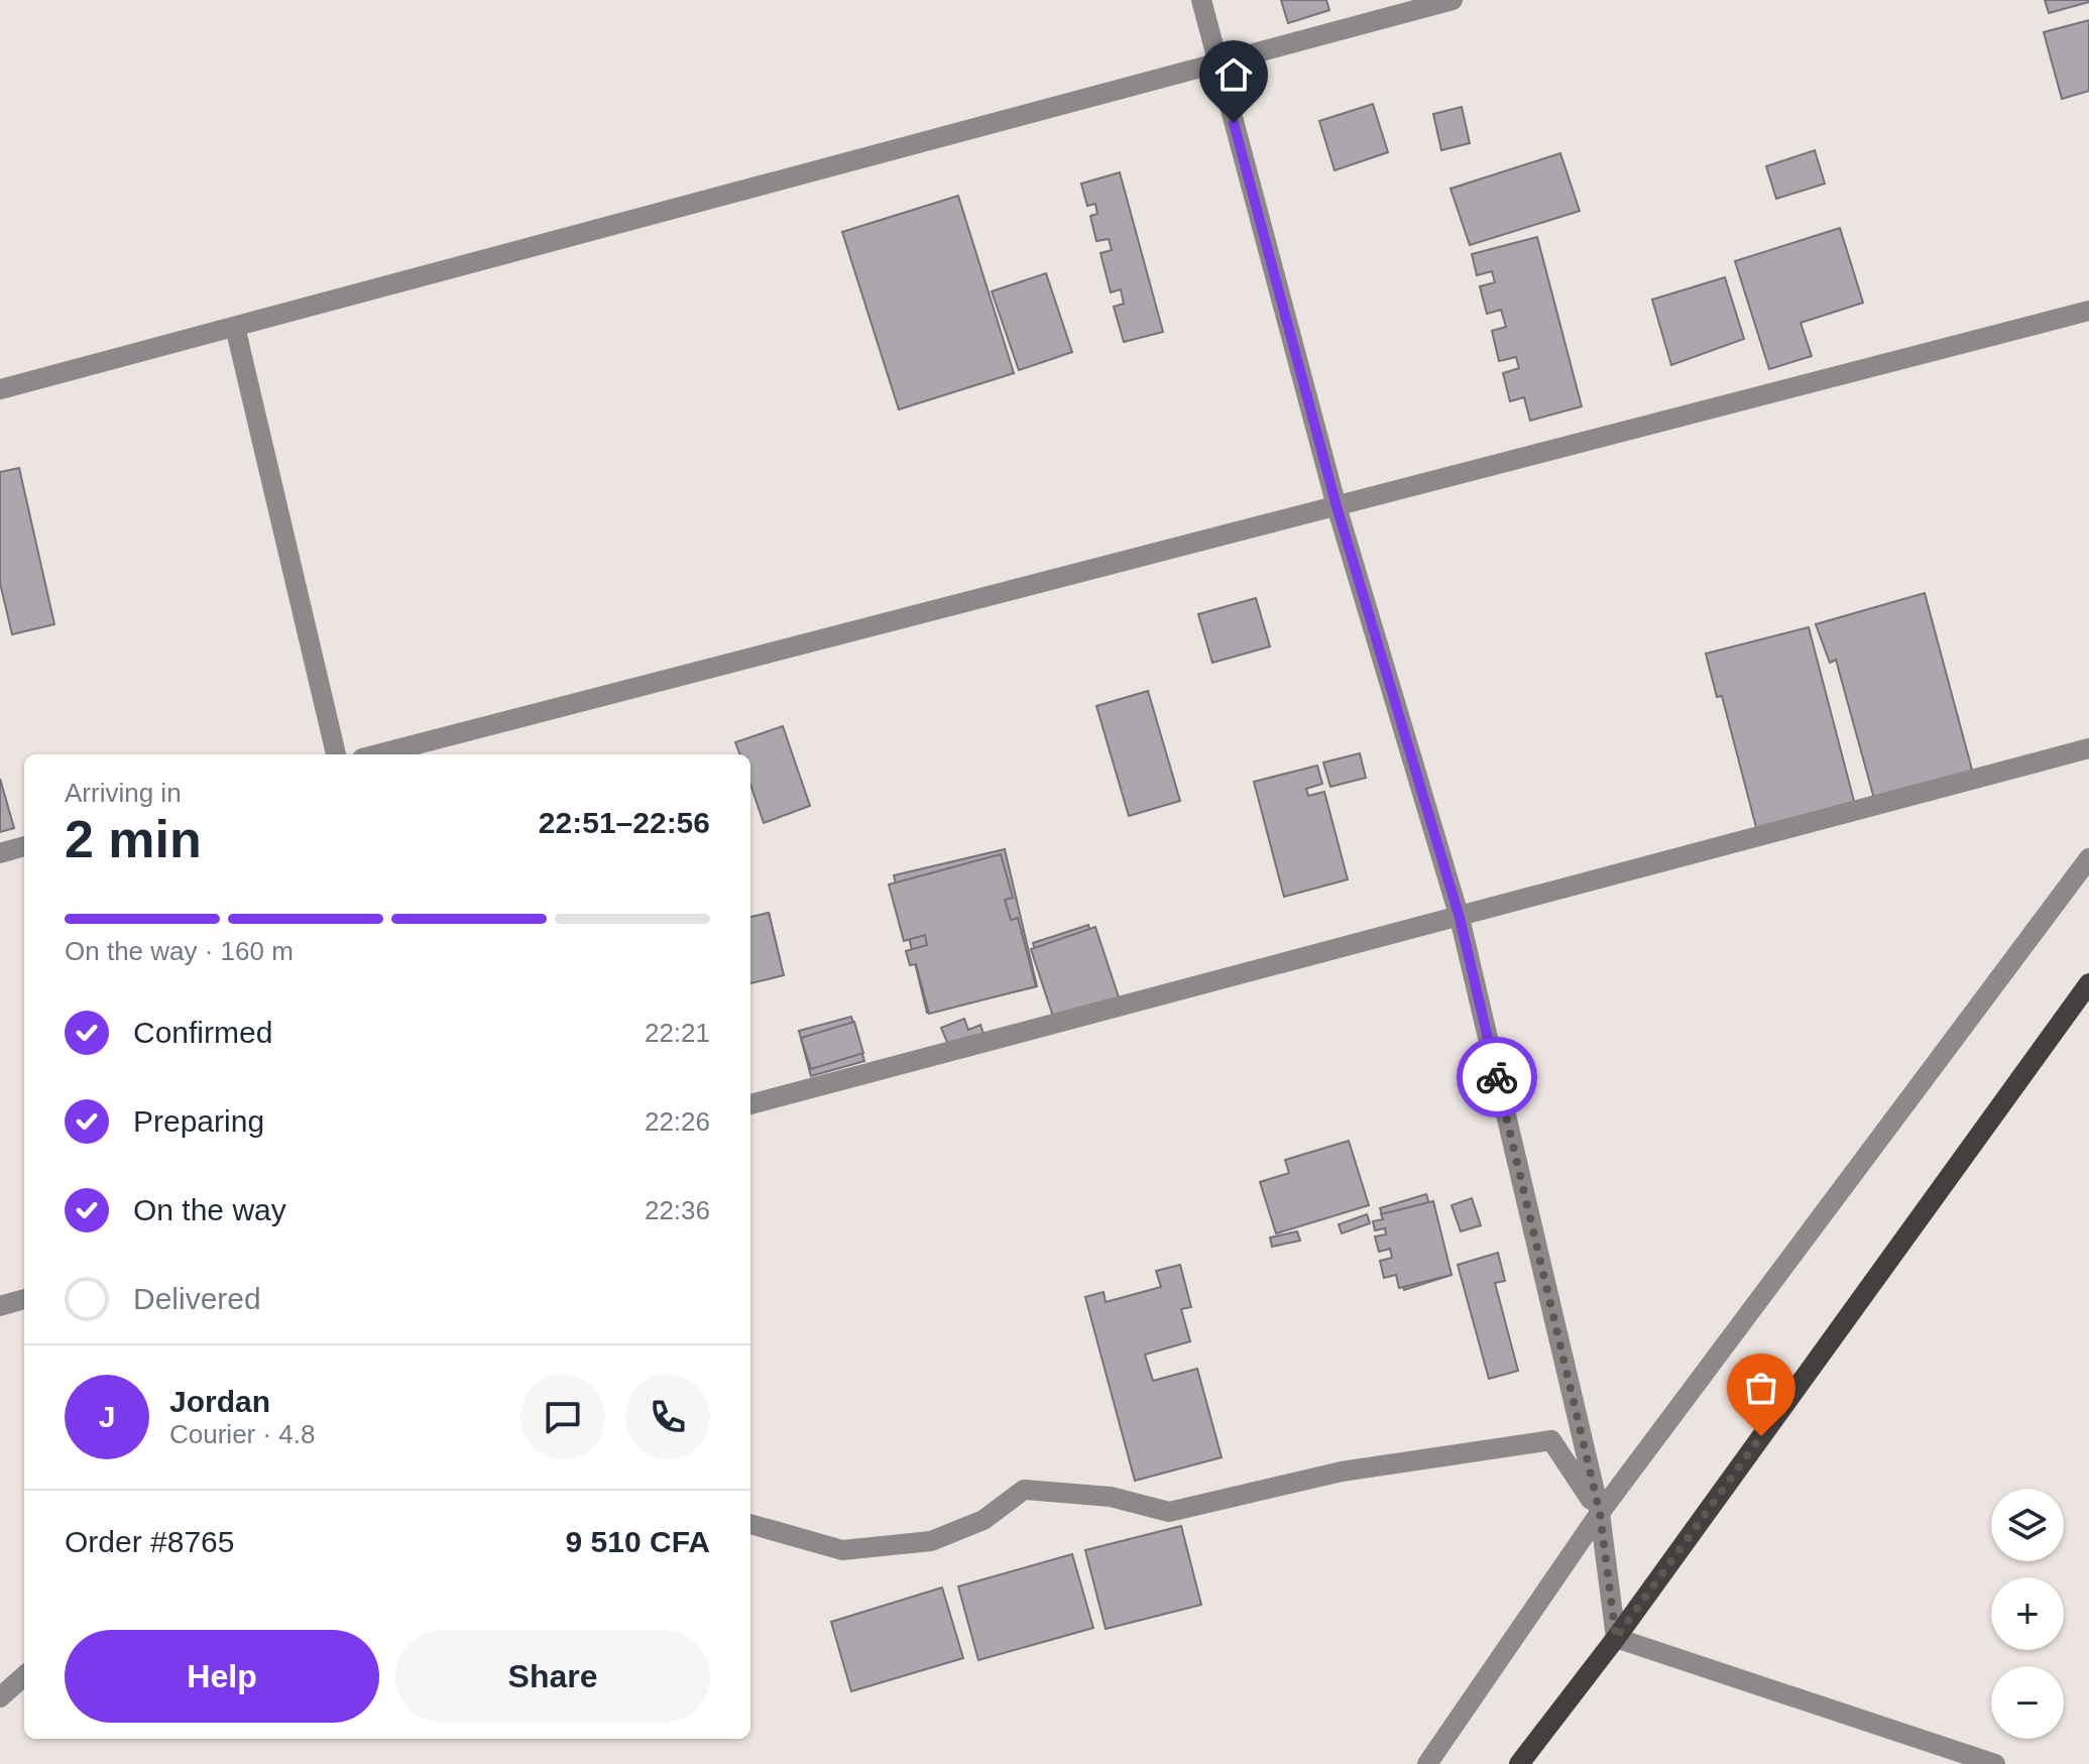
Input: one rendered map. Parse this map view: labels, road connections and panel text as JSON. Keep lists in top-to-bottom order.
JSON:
{
  "page": {
    "heading": ["2 min", "Arriving in", "22:51–22:56"],
    "panel": [
      "Jordan",
      "Courier · 4.8",
      "Order #8765",
      "9 510 CFA"
    ],
    "bar": "On the way · 160 m",
    "list": [
      ["Confirmed", "22:21"],
      ["Preparing", "22:26"],
      ["On the way", "22:36"],
      "Delivered"
    ],
    "round": "J",
    "map_buttons": ["+", "−"],
    "buttons": ["Help", "Share"]
  }
}
